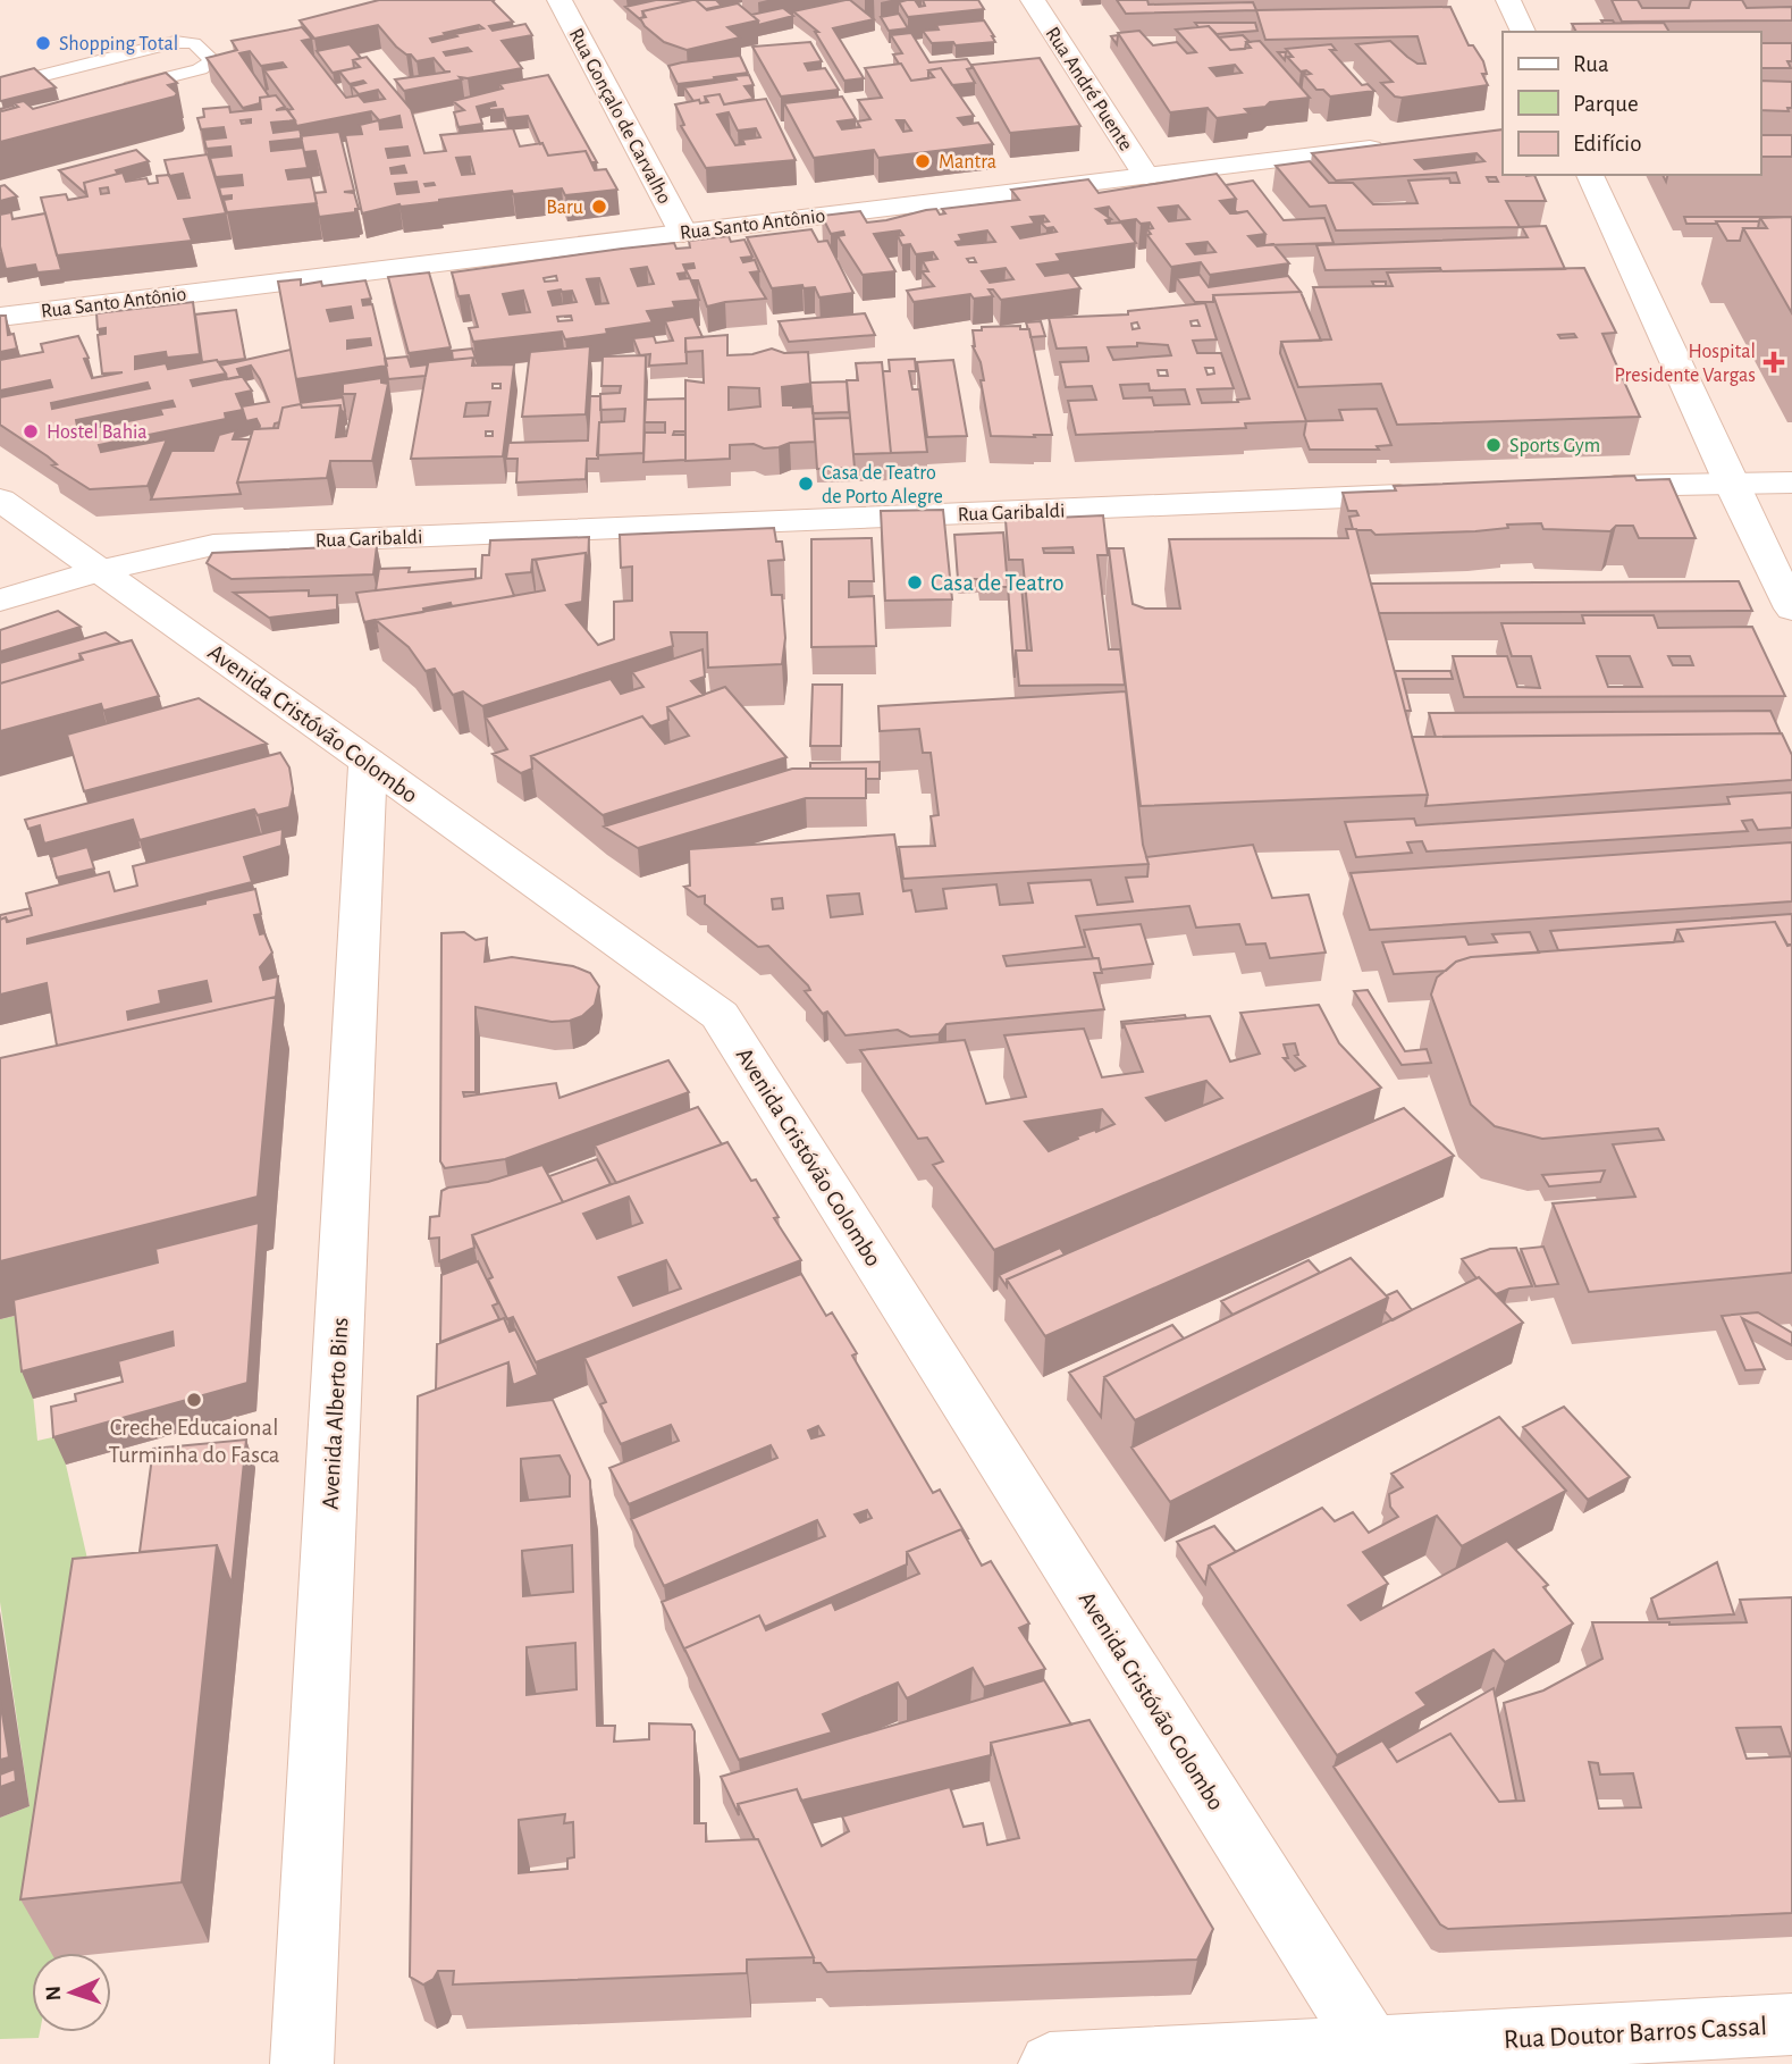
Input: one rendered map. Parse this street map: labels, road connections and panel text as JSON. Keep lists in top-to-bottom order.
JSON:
{
  "streets": {
    "street": [
      "Rua André Puente",
      "Rua Gonçalo de Carvalho",
      "Rua Santo Antônio",
      "Rua Garibaldi",
      "Avenida Cristóvão Colombo",
      "Avenida Alberto Bins",
      "Rua Doutor Barros Cassal"
    ]
  },
  "crossings": [
    ["Rua André Puente", "Rua Santo Antônio"],
    ["Rua Gonçalo de Carvalho", "Rua Santo Antônio"],
    ["Rua Garibaldi", "Avenida Cristóvão Colombo"],
    ["Avenida Cristóvão Colombo", "Avenida Alberto Bins"],
    ["Avenida Cristóvão Colombo", "Rua Doutor Barros Cassal"]
  ],
  "places": {
    "other": [
      "Shopping Total",
      "Mantra",
      "Baru",
      "Hostel Bahia",
      "Sports Gym",
      "Casa de Teatro de Porto Alegre",
      "Casa de Teatro",
      "Creche Educaional Turminha do Fasca"
    ],
    "health": ["Hospital Presidente Vargas"]
  },
  "legend": ["Rua", "Parque", "Edifício"],
  "north": "left"
}
